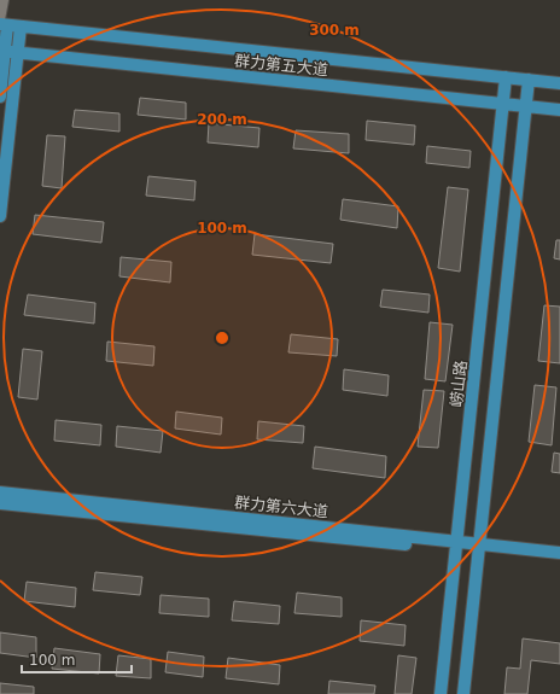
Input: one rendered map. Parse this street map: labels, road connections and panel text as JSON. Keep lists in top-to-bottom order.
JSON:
{
  "streets": {
    "main road": ["群力第五大道", "崂山路", "群力第六大道"]
  },
  "crossings": [
    ["群力第五大道", "崂山路"],
    ["崂山路", "群力第六大道"]
  ],
  "scale_bar": "100 m",
  "rings": ["300 m", "200 m", "100 m"]
}
